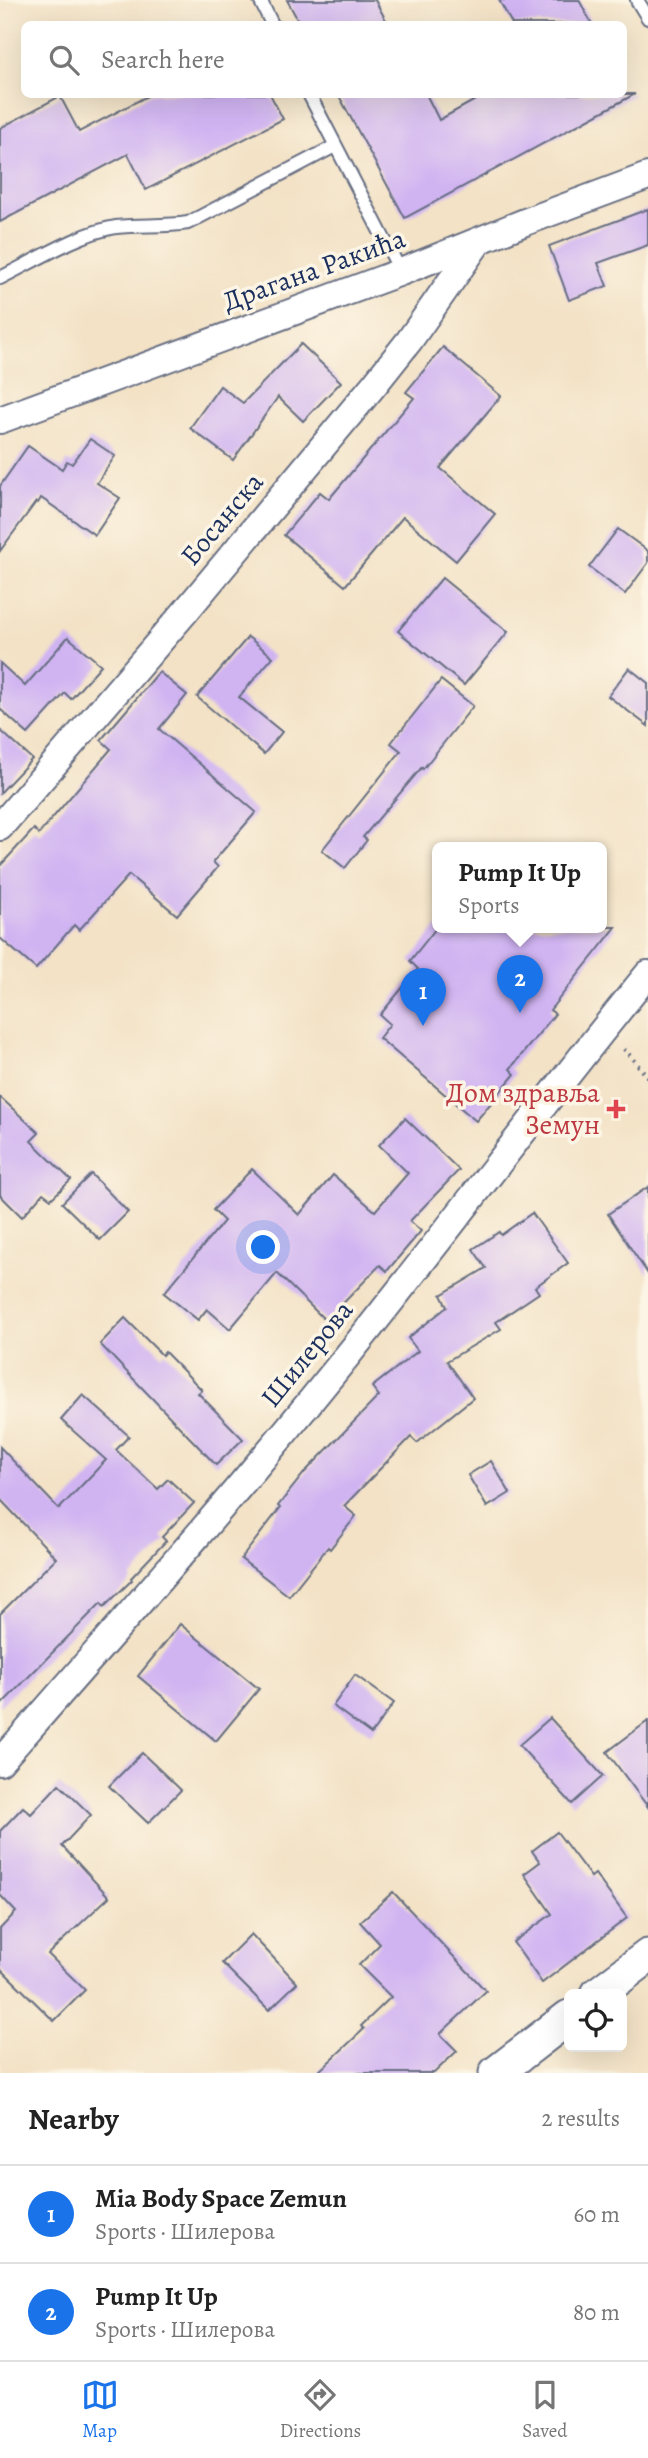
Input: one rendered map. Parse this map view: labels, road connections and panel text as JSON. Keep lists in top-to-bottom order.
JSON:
{
  "streets": {
    "street": ["Драгана Ракића", "Босанска", "Шилерова"]
  },
  "crossings": [
    ["Драгана Ракића", "Босанска"]
  ],
  "places": {
    "health": ["Дом здравља Земун"]
  },
  "page": {
    "search": "Search here",
    "popup": ["Pump It Up", "Sports"],
    "pins": ["2", "1"],
    "heading": ["Nearby", "2 results"],
    "list": [
      {
        "mark": "1",
        "name": "Mia Body Space Zemun",
        "note": "Sports · Шилерова",
        "value": "60 m"
      },
      {
        "mark": "2",
        "name": "Pump It Up",
        "note": "Sports · Шилерова",
        "value": "80 m"
      }
    ],
    "nav": ["Map", "Directions", "Saved"]
  }
}
